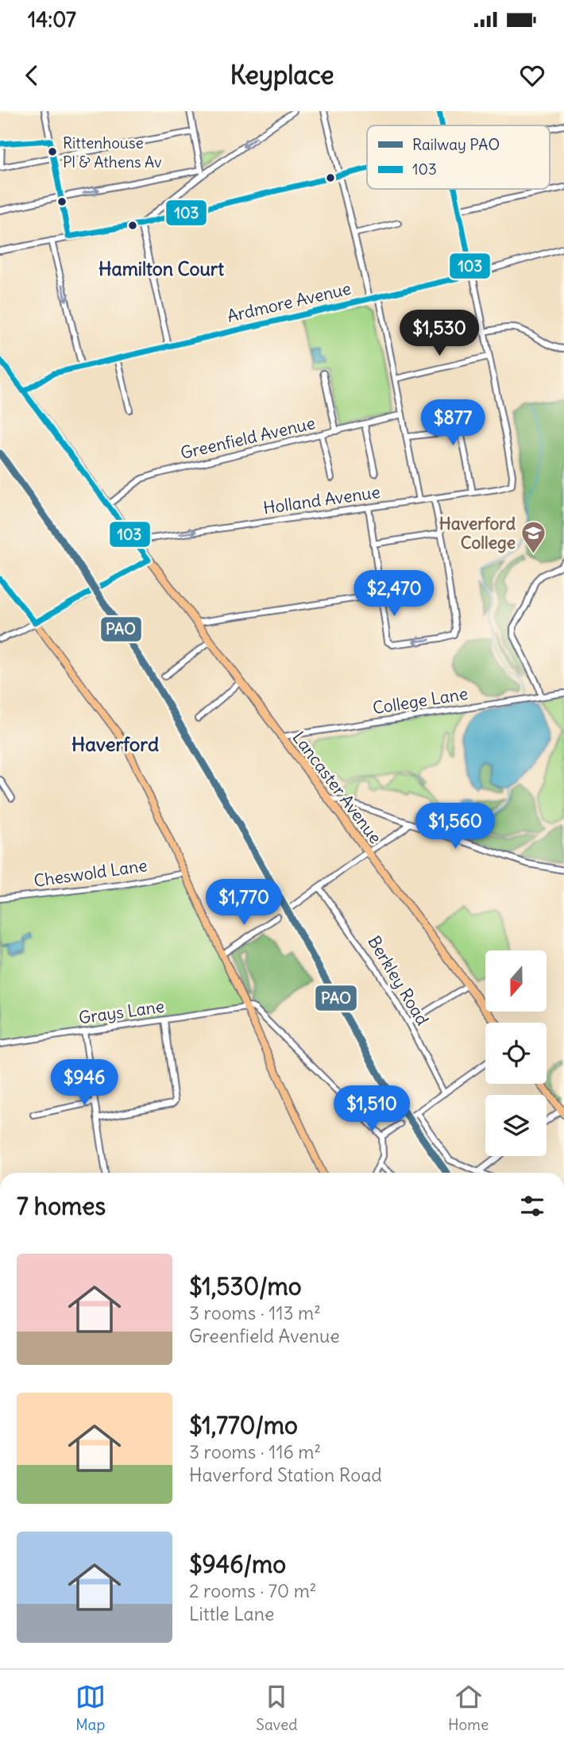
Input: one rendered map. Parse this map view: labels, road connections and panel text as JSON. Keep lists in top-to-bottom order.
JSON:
{
  "streets": {
    "highway": ["Lancaster Avenue"],
    "street": [
      "Ardmore Avenue",
      "Greenfield Avenue",
      "Holland Avenue",
      "College Lane",
      "Cheswold Lane",
      "Berkley Road",
      "Grays Lane"
    ]
  },
  "crossings": [
    ["Ardmore Avenue", "Lancaster Avenue"],
    ["Greenfield Avenue", "Lancaster Avenue"],
    ["Holland Avenue", "Lancaster Avenue"],
    ["College Lane", "Lancaster Avenue"]
  ],
  "one_way": ["Holland Avenue"],
  "districts": ["Hamilton Court", "Haverford"],
  "places": {
    "other": ["Rittenhouse Pl & Athens Av"],
    "school or university": ["Haverford College"]
  },
  "lines": ["transit line 103", "rail line PAO"],
  "legend": ["Railway PAO", "103"],
  "north": "bottom",
  "page": {
    "status": "14:07",
    "header": "Keyplace",
    "price": [
      "$1,530",
      "$877",
      "$2,470",
      "$1,560",
      "$1,770",
      "$946",
      "$1,510"
    ],
    "heading": "7 homes",
    "list": [
      {
        "name": "$1,530/mo",
        "note": "3 rooms · 113 m² · Greenfield Avenue"
      },
      {
        "name": "$1,770/mo",
        "note": "3 rooms · 116 m² · Haverford Station Road"
      },
      {
        "name": "$946/mo",
        "note": "2 rooms · 70 m² · Little Lane"
      }
    ],
    "tabs": ["Map", "Saved", "Home"]
  }
}
